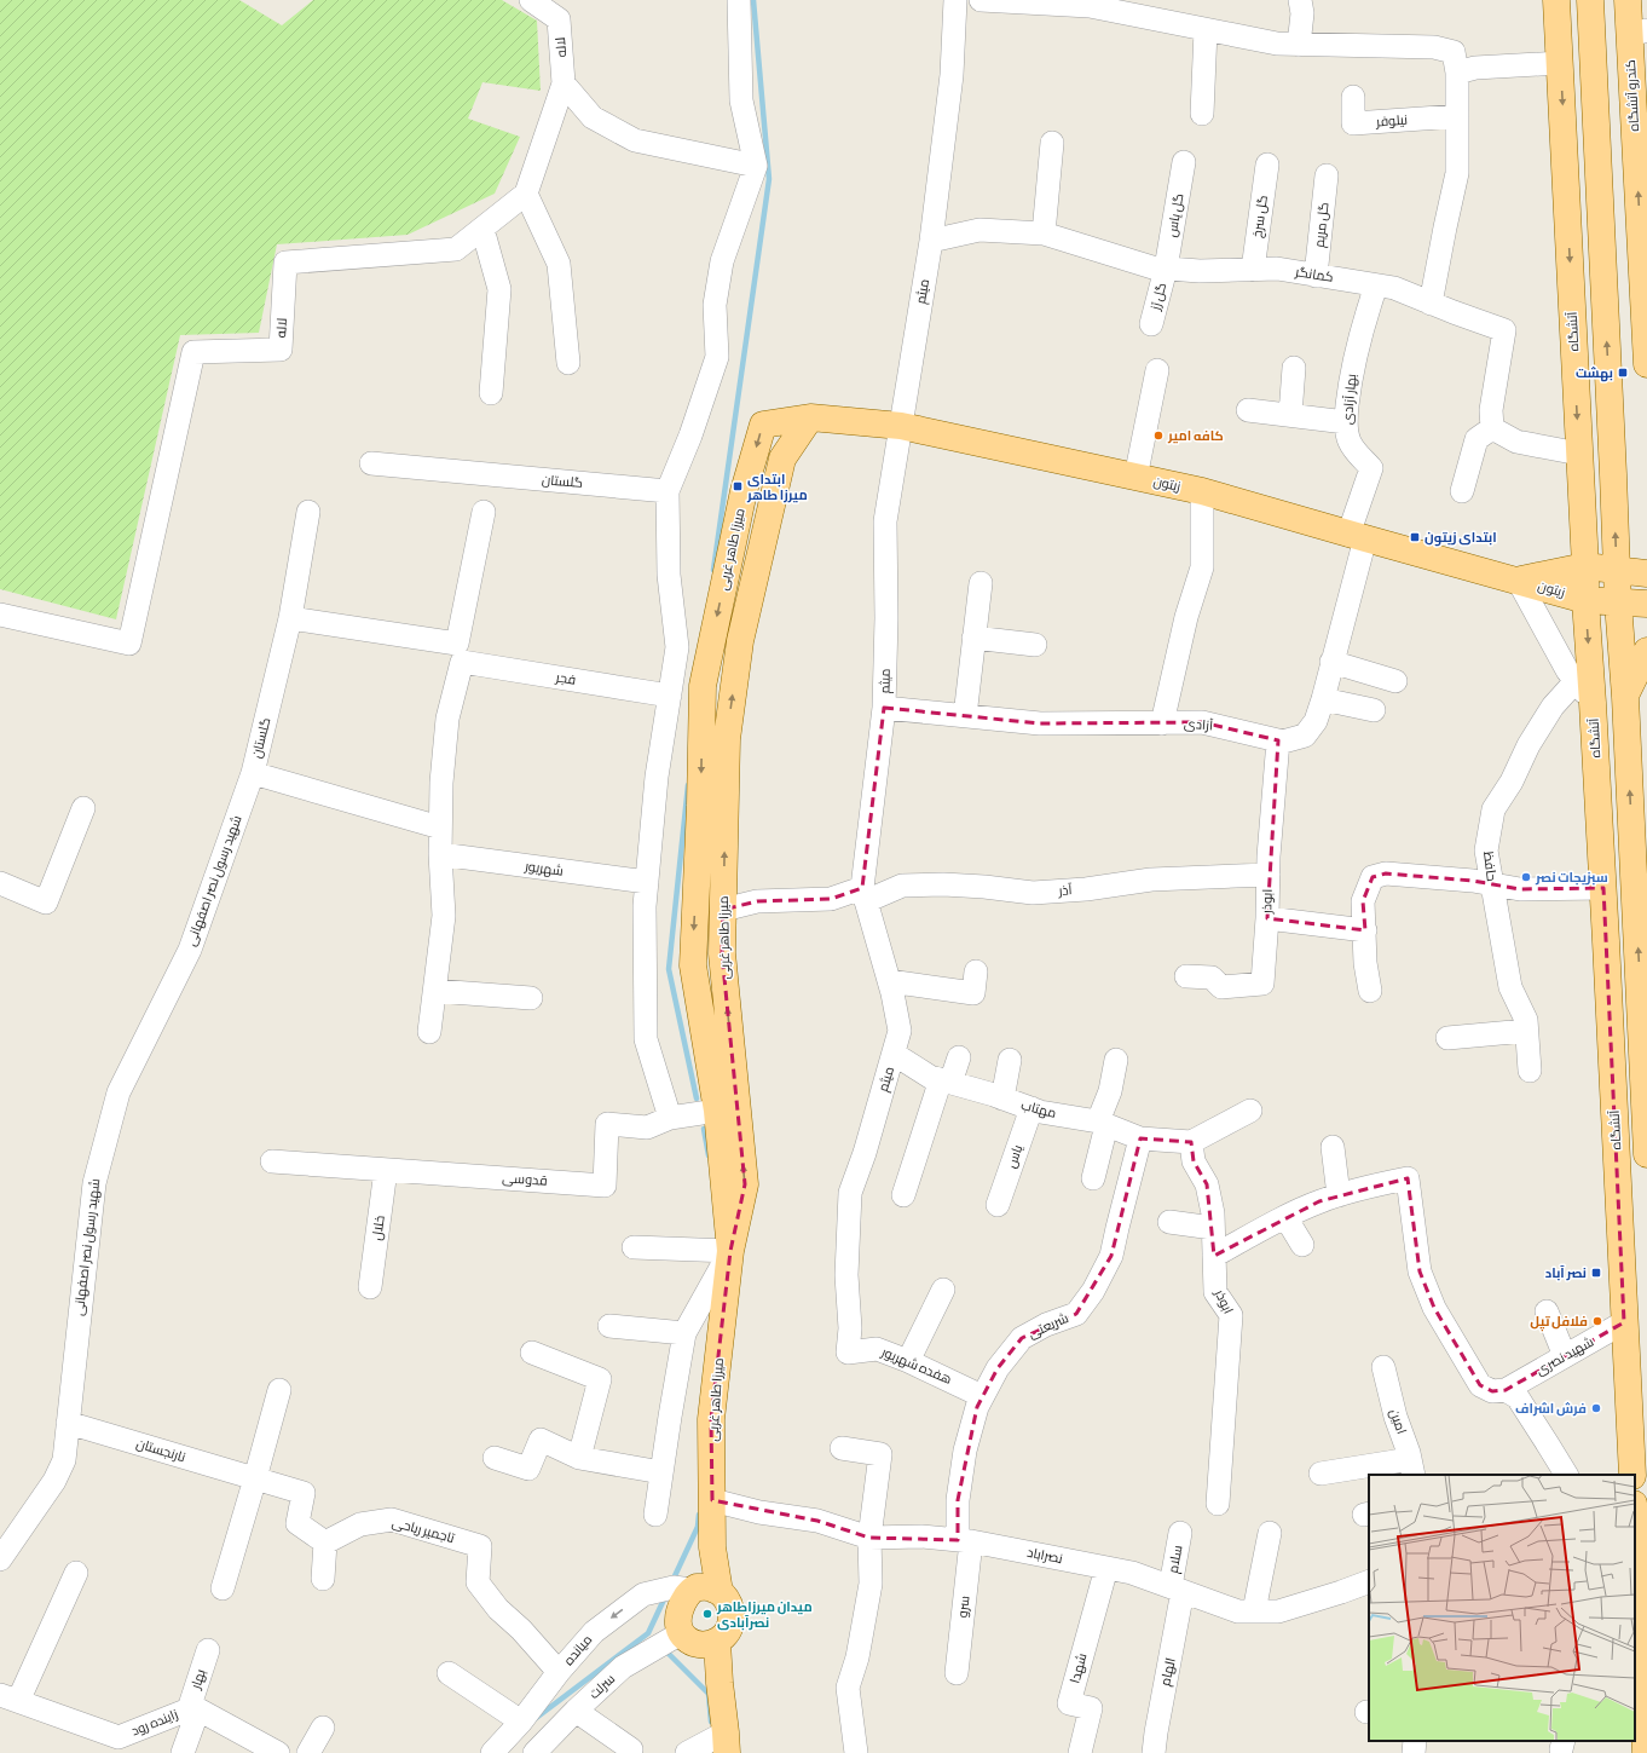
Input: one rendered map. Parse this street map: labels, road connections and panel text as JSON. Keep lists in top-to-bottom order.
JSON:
{
  "streets": {
    "main road": [
      "کندرو آتشگاه",
      "آتشگاه",
      "زیتون",
      "میرزا طاهر غربی"
    ],
    "street": [
      "لاله",
      "نیلوفر",
      "گل یاس",
      "گل سرخ",
      "گل مریم",
      "کمانگر",
      "میثم",
      "گل رُز",
      "بهار آزادی",
      "گلستان",
      "فجر",
      "آزادی",
      "حافظ",
      "شهریور",
      "شهید رسول نصر اصفهانی",
      "آذر",
      "ابوذر",
      "مهتاب",
      "یاس",
      "قدوسی",
      "خلال",
      "شریعتی",
      "شهید نصری",
      "هفده شهریور",
      "امین",
      "نارنجستان",
      "تاجمیر ریاحی",
      "نصراباد",
      "سلام",
      "سرو",
      "میانده",
      "شهدا",
      "الهام",
      "بهار",
      "سرلت",
      "زاینده رود"
    ]
  },
  "crossings": [
    ["گل یاس", "کمانگر"],
    ["گل یاس", "گل رُز"],
    ["گل سرخ", "کمانگر"],
    ["گل مریم", "کمانگر"],
    ["کمانگر", "میثم"],
    ["کمانگر", "گل رُز"],
    ["کمانگر", "بهار آزادی"],
    ["میثم", "زیتون"],
    ["میثم", "آزادی"],
    ["میثم", "آذر"],
    ["میثم", "مهتاب"],
    ["میثم", "هفده شهریور"],
    ["آتشگاه", "زیتون"],
    ["آتشگاه", "شهید نصری"],
    ["بهار آزادی", "زیتون"],
    ["بهار آزادی", "آزادی"],
    ["گلستان", "فجر"],
    ["گلستان", "شهید رسول نصر اصفهانی"],
    ["زیتون", "میرزا طاهر غربی"],
    ["زیتون", "آزادی"],
    ["میرزا طاهر غربی", "آذر"],
    ["میرزا طاهر غربی", "قدوسی"],
    ["میرزا طاهر غربی", "نصراباد"],
    ["میرزا طاهر غربی", "میانده"],
    ["میرزا طاهر غربی", "سرلت"],
    ["آزادی", "ابوذر"],
    ["شهید رسول نصر اصفهانی", "نارنجستان"],
    ["آذر", "ابوذر"],
    ["ابوذر", "مهتاب"],
    ["مهتاب", "یاس"],
    ["مهتاب", "شریعتی"],
    ["قدوسی", "خلال"],
    ["شریعتی", "هفده شهریور"],
    ["شریعتی", "نصراباد"],
    ["شریعتی", "سرو"],
    ["تاجمیر ریاحی", "میانده"],
    ["نصراباد", "سلام"],
    ["نصراباد", "سرو"],
    ["نصراباد", "شهدا"],
    ["نصراباد", "الهام"],
    ["سلام", "الهام"],
    ["میانده", "سرلت"],
    ["بهار", "زاینده رود"]
  ],
  "one_way": ["میانده"],
  "places": {
    "transit": [
      "بهشت",
      "ابتدای میرزا طاهر",
      "ابتدای زیتون",
      "نصر آباد"
    ],
    "other": [
      "کافه امیر",
      "سبزیجات نصر",
      "فلافل تپل",
      "فرش اشراف",
      "میدان میرزاطاهر نصرآبادی"
    ]
  }
}
